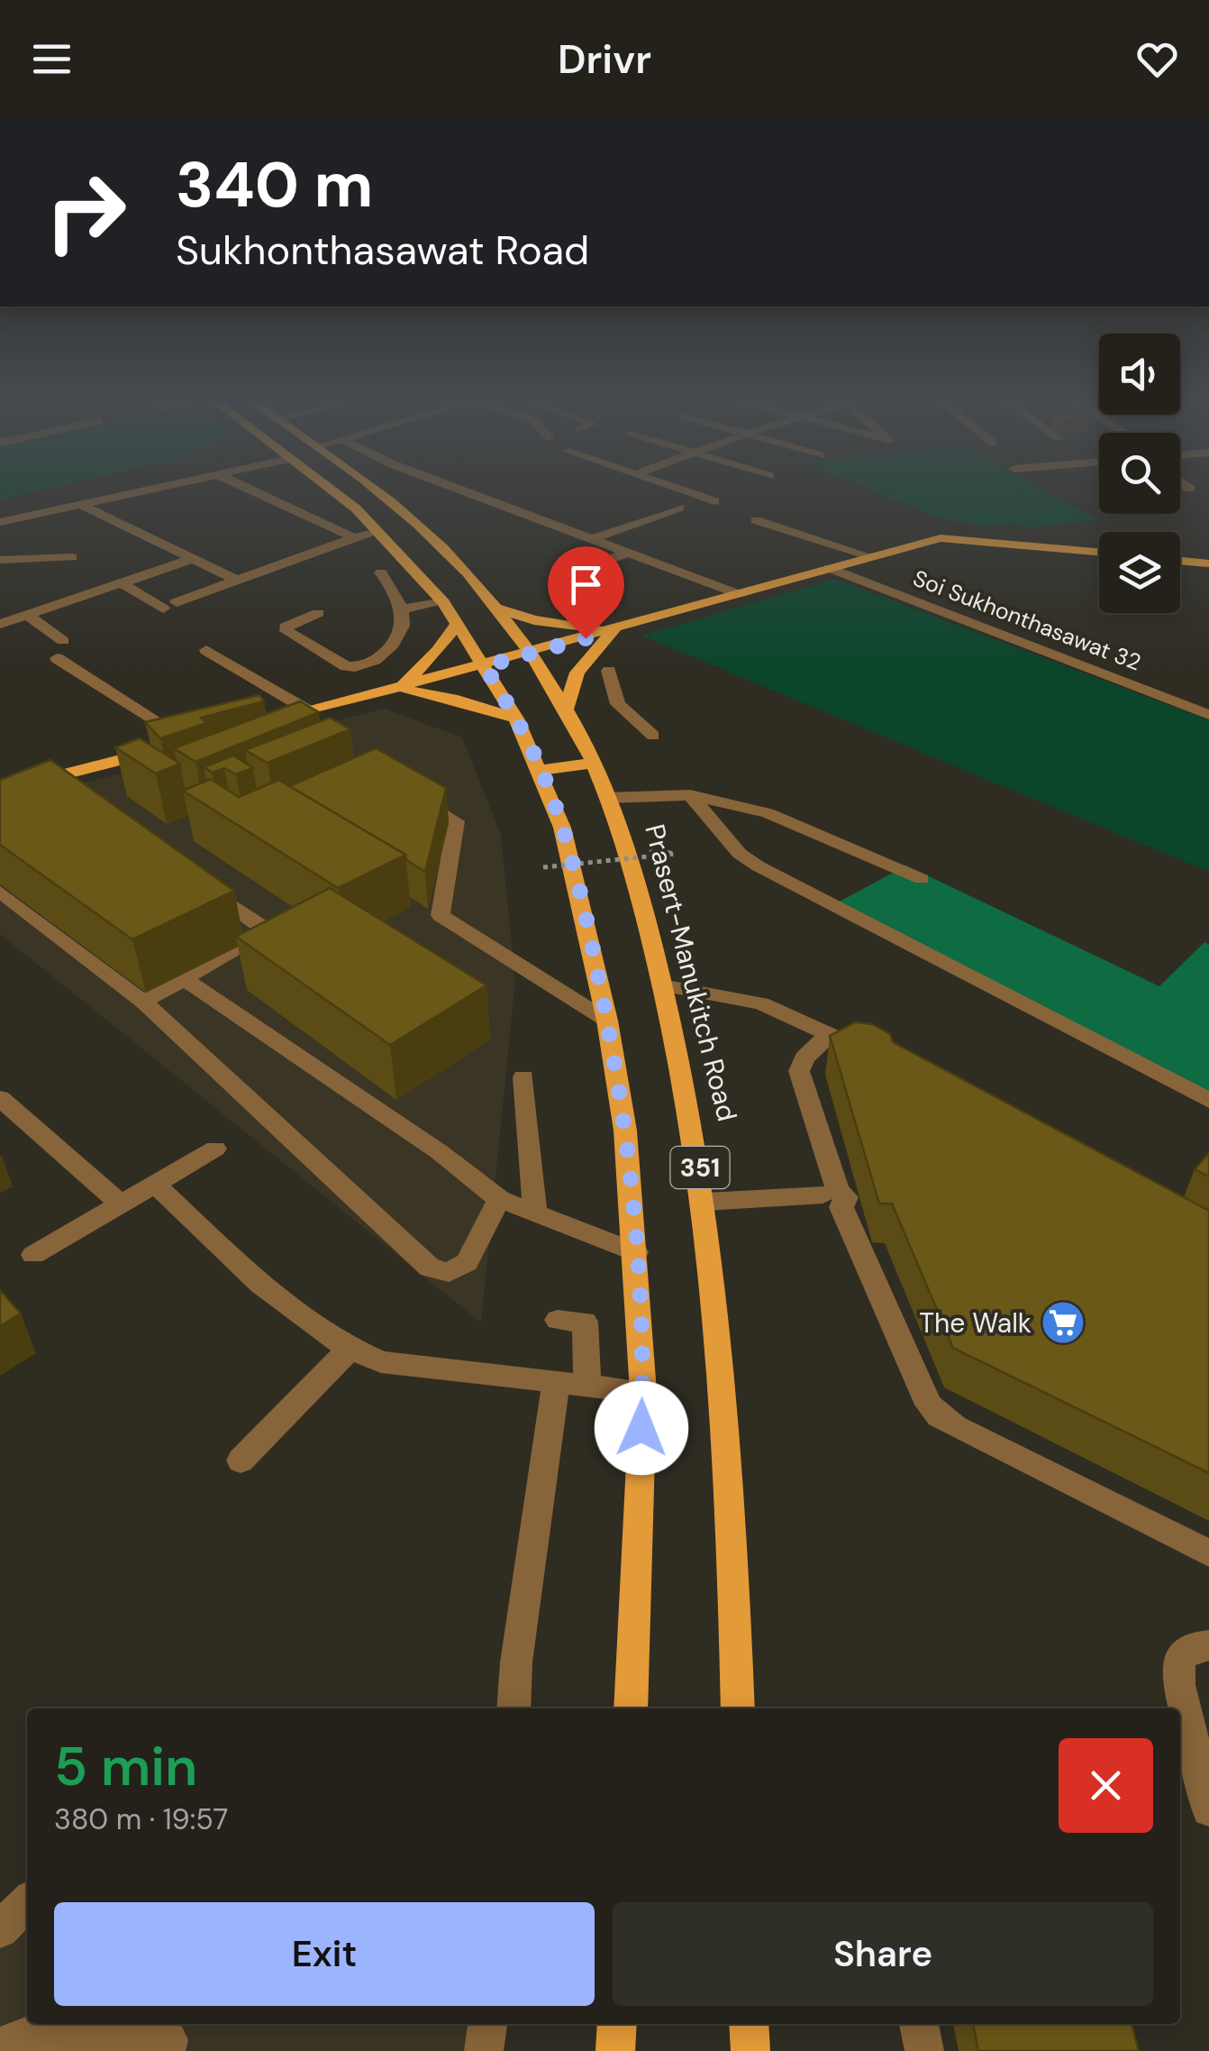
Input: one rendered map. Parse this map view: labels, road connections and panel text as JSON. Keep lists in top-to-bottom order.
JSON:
{
  "streets": {
    "main road": ["Prasert-Manukitch Road", "351"],
    "street": ["Soi Sukhonthasawat 32"]
  },
  "places": {
    "supermarket": ["The Walk"]
  },
  "page": {
    "header": "Drivr",
    "turn": ["340 m", "Sukhonthasawat Road"],
    "heading": ["5 min", "380 m · 19:57"],
    "buttons": ["Exit", "Share"]
  }
}
